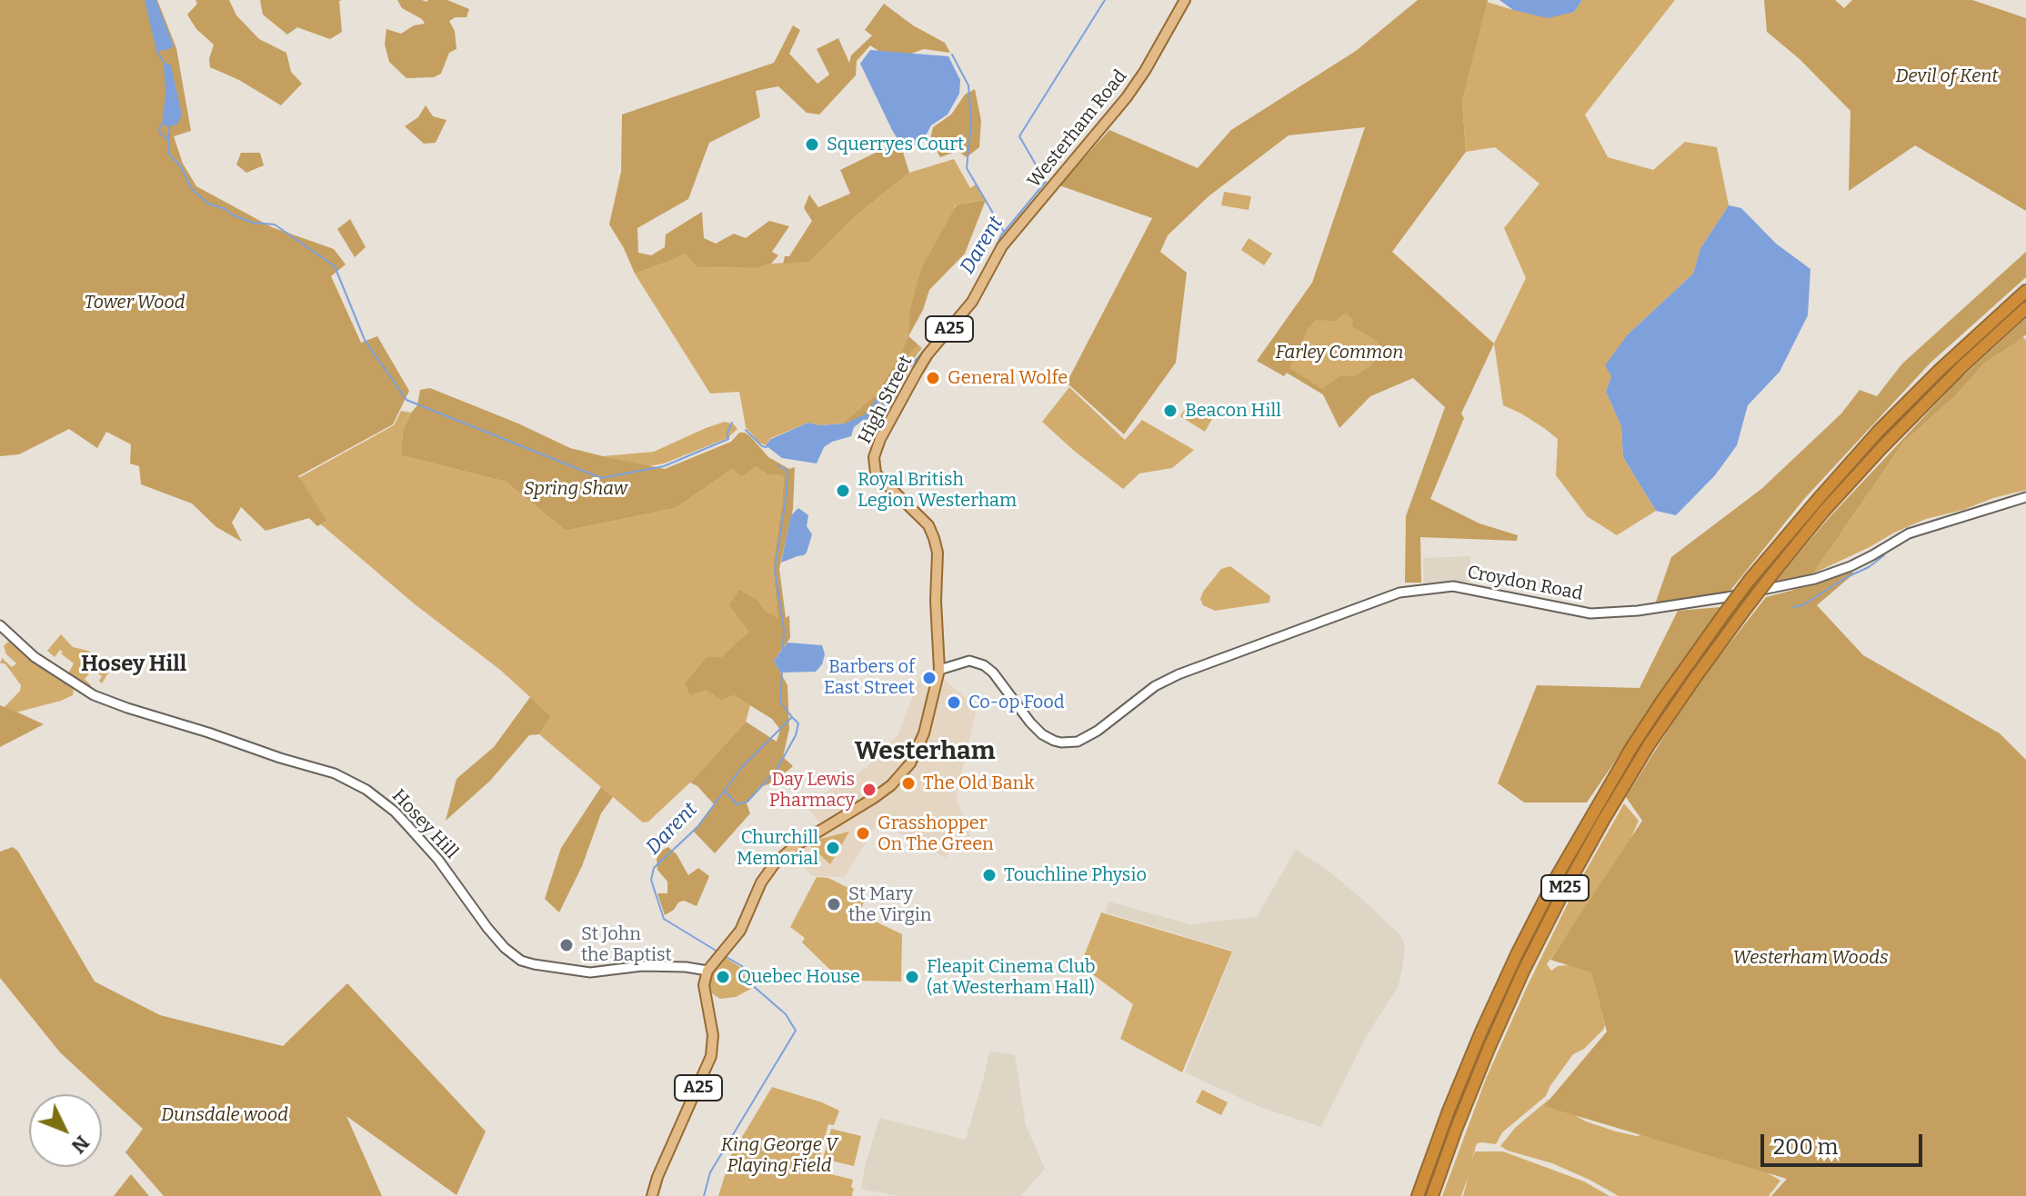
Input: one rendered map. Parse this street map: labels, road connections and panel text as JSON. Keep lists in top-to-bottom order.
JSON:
{
  "streets": {
    "highway": ["M25"],
    "main road": [
      "Westerham Road",
      "A25",
      "High Street",
      "Croydon Road",
      "Hosey Hill"
    ]
  },
  "crossings": [
    ["Westerham Road", "High Street"],
    ["A25", "High Street"],
    ["A25", "Croydon Road"],
    ["A25", "Hosey Hill"],
    ["High Street", "Croydon Road"]
  ],
  "districts": ["Hosey Hill", "Westerham"],
  "water": ["Darent"],
  "parks": [
    "Devil of Kent",
    "Tower Wood",
    "Farley Common",
    "Spring Shaw",
    "Westerham Woods",
    "Dunsdale wood",
    "King George V Playing Field"
  ],
  "places": [
    "Squerryes Court",
    "General Wolfe",
    "Beacon Hill",
    "Royal British Legion Westerham",
    "Barbers of East Street",
    "Co-op Food",
    "The Old Bank",
    "Day Lewis Pharmacy",
    "Grasshopper On The Green",
    "Churchill Memorial",
    "Touchline Physio",
    "St Mary the Virgin",
    "St John the Baptist",
    "Quebec House",
    "Fleapit Cinema Club (at Westerham Hall)"
  ],
  "scale_bar": "200 m",
  "north": "bottom right"
}
